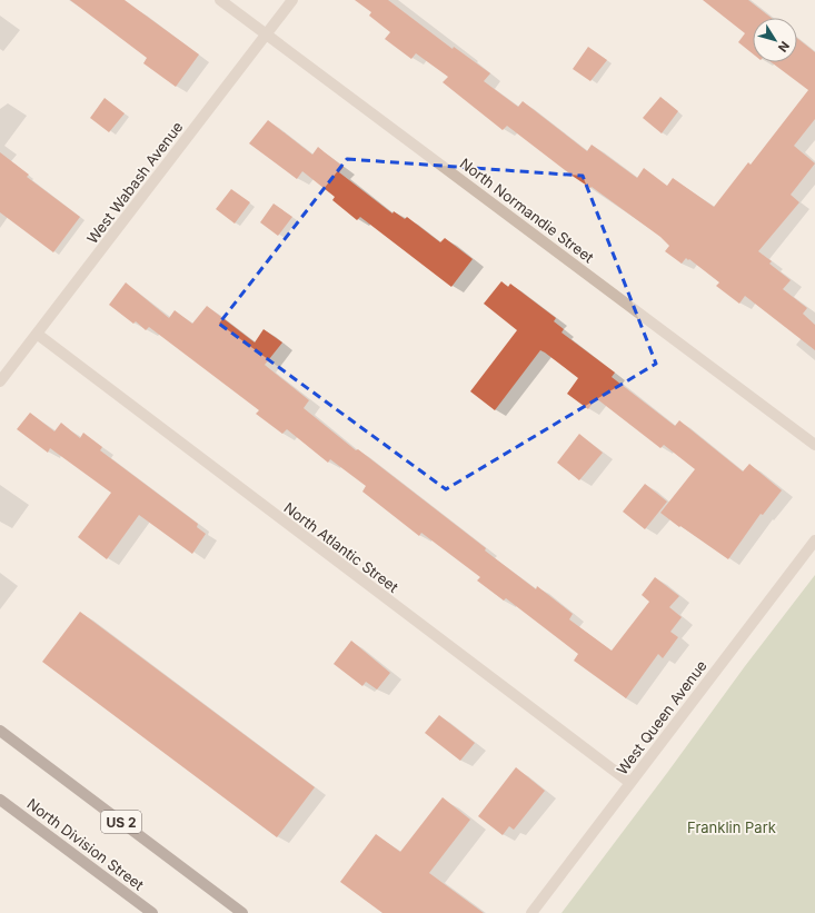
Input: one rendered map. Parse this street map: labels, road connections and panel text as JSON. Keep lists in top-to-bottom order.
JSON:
{
  "streets": {
    "main road": ["US 2", "North Division Street"],
    "street": [
      "West Wabash Avenue",
      "North Normandie Street",
      "North Atlantic Street",
      "West Queen Avenue"
    ]
  },
  "crossings": [
    ["West Wabash Avenue", "North Normandie Street"],
    ["West Wabash Avenue", "North Atlantic Street"],
    ["North Atlantic Street", "West Queen Avenue"]
  ],
  "parks": ["Franklin Park"],
  "north": "bottom right"
}
